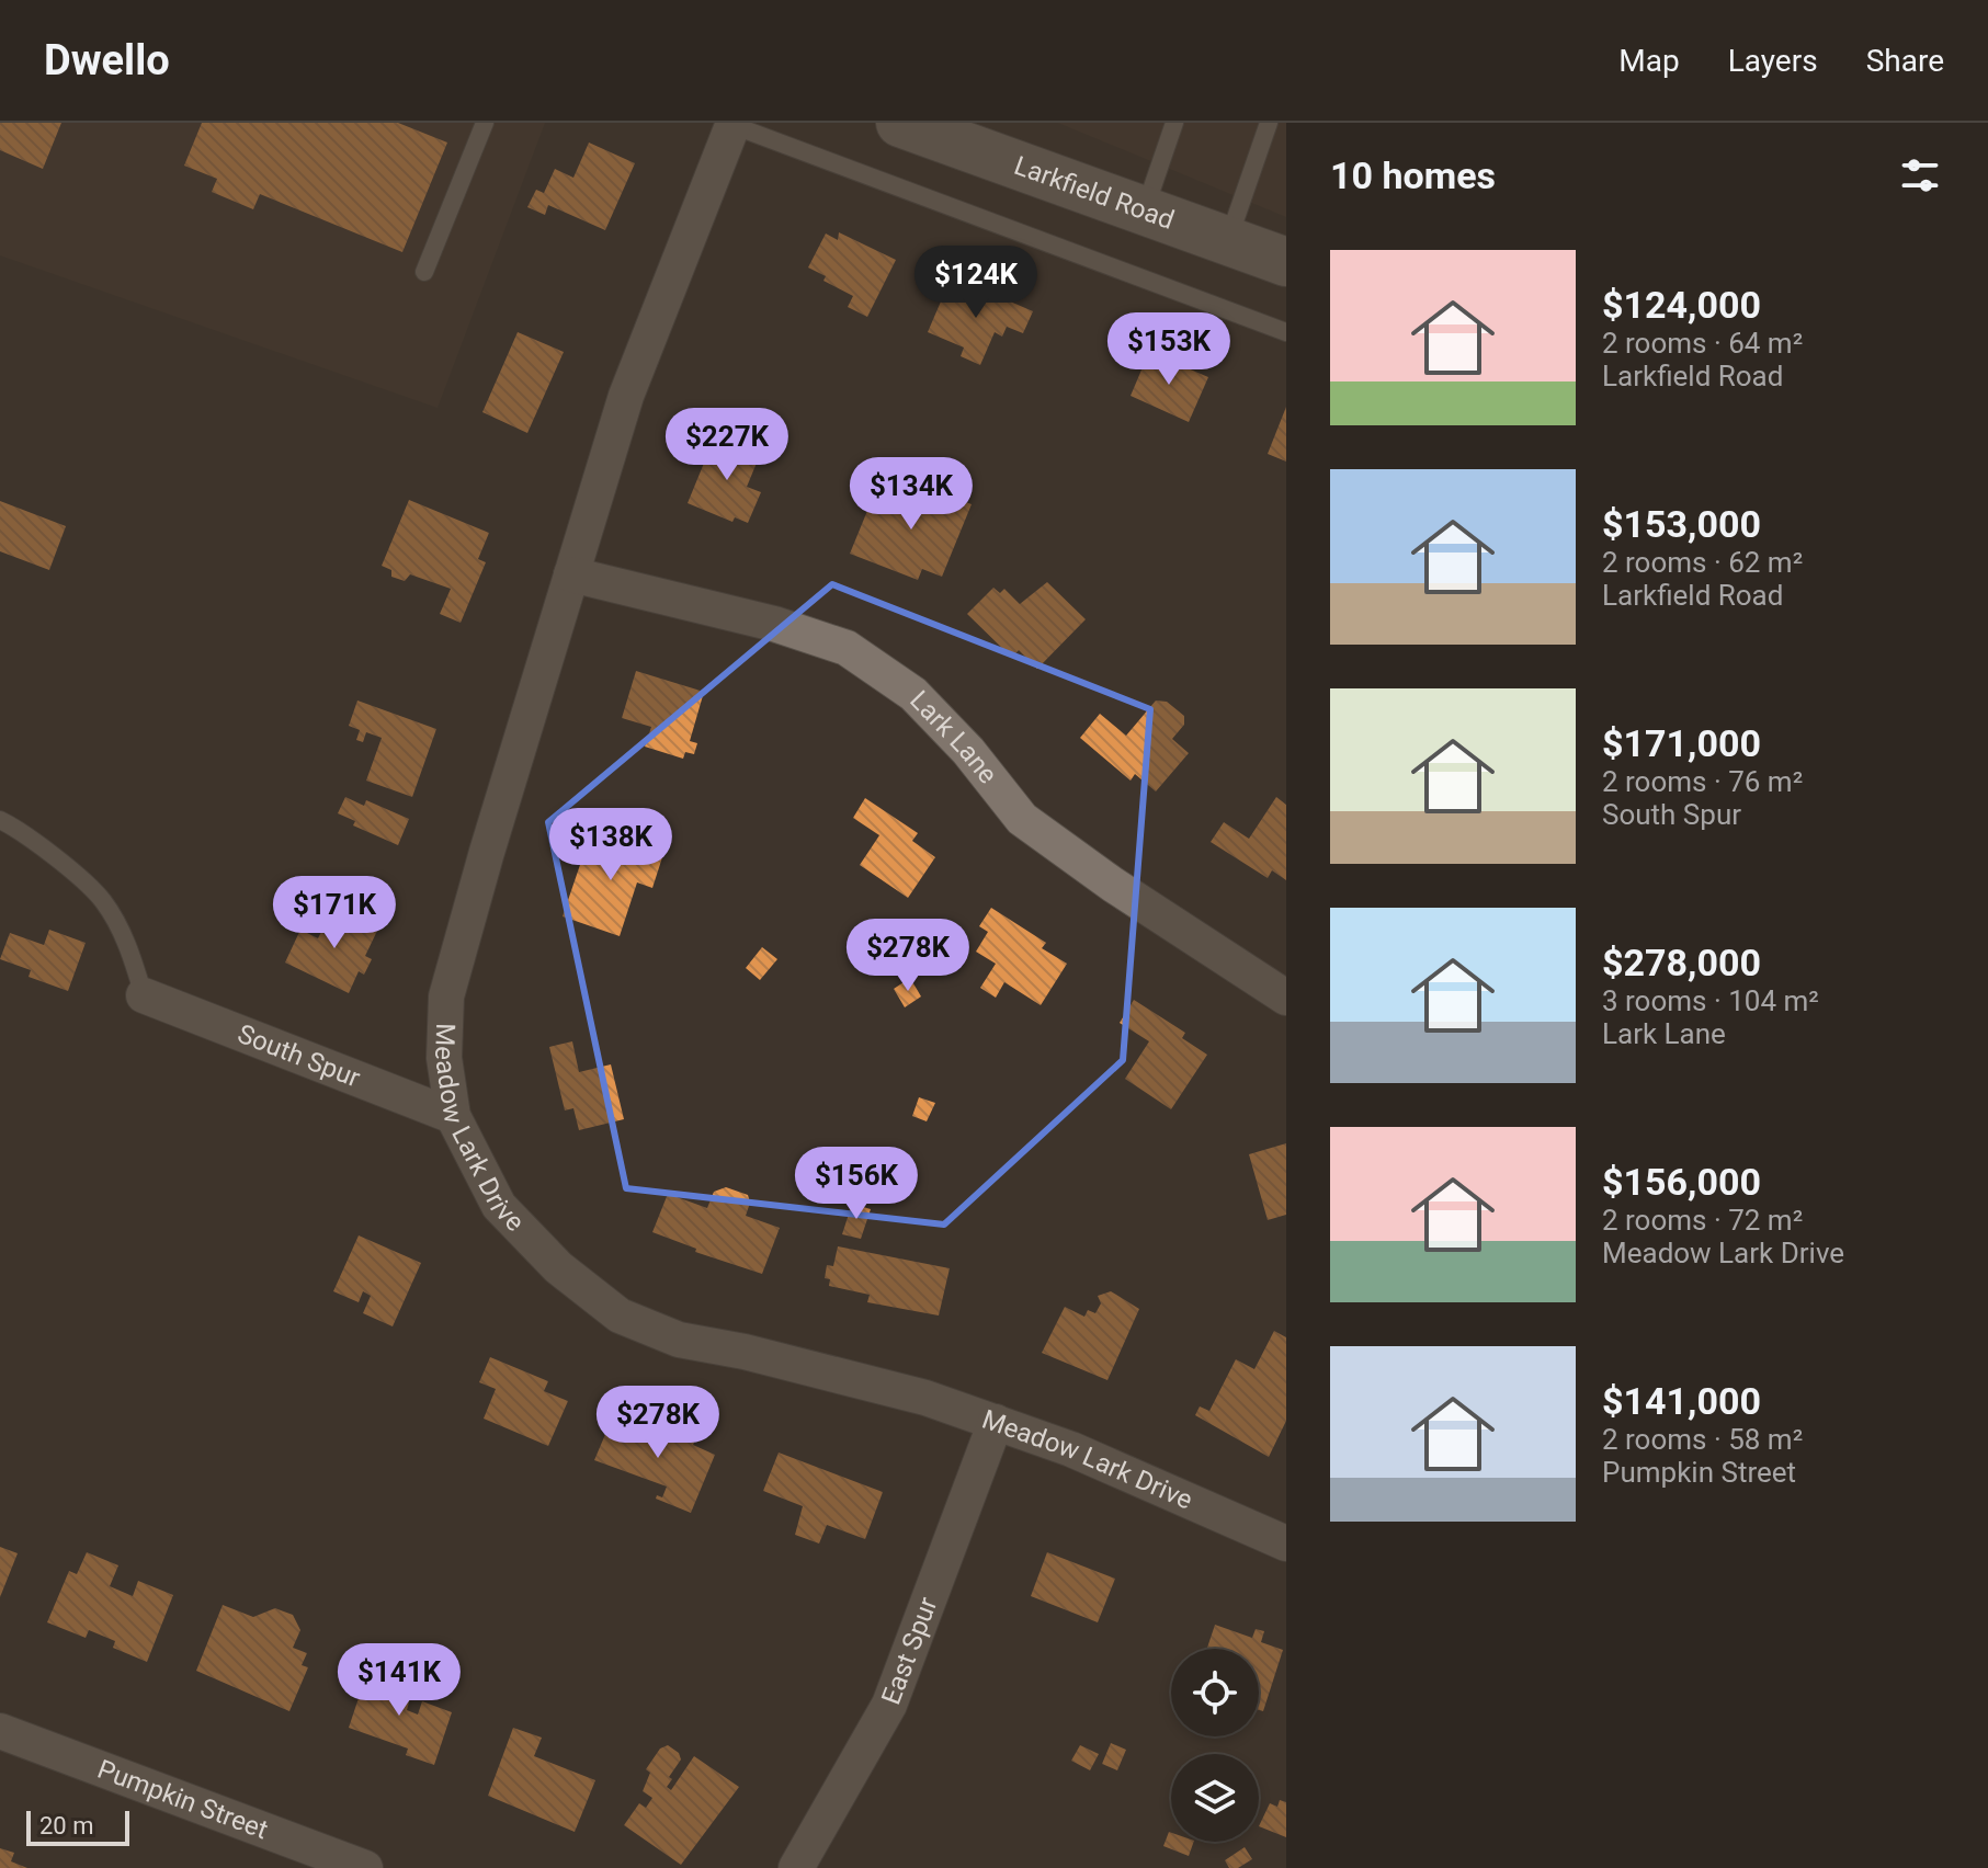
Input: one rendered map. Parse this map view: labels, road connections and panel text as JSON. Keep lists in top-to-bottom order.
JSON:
{
  "streets": {
    "main road": ["Larkfield Road"],
    "street": [
      "Lark Lane",
      "South Spur",
      "Meadow Lark Drive",
      "East Spur",
      "Pumpkin Street"
    ]
  },
  "crossings": [
    ["Lark Lane", "Meadow Lark Drive"],
    ["South Spur", "Meadow Lark Drive"],
    ["Meadow Lark Drive", "East Spur"]
  ],
  "scale_bar": "20 m",
  "page": {
    "header": "Dwello",
    "nav": ["Map", "Layers", "Share"],
    "heading": "10 homes",
    "list": [
      {
        "name": "$124,000",
        "note": "2 rooms · 64 m² · Larkfield Road"
      },
      {
        "name": "$153,000",
        "note": "2 rooms · 62 m² · Larkfield Road"
      },
      {
        "name": "$171,000",
        "note": "2 rooms · 76 m² · South Spur"
      },
      {
        "name": "$278,000",
        "note": "3 rooms · 104 m² · Lark Lane"
      },
      {
        "name": "$156,000",
        "note": "2 rooms · 72 m² · Meadow Lark Drive"
      },
      {
        "name": "$141,000",
        "note": "2 rooms · 58 m² · Pumpkin Street"
      }
    ],
    "price": [
      "$124K",
      "$153K",
      "$227K",
      "$134K",
      "$138K",
      "$171K",
      "$278K",
      "$156K",
      "$278K",
      "$141K"
    ],
    "scale": "20 m"
  }
}
